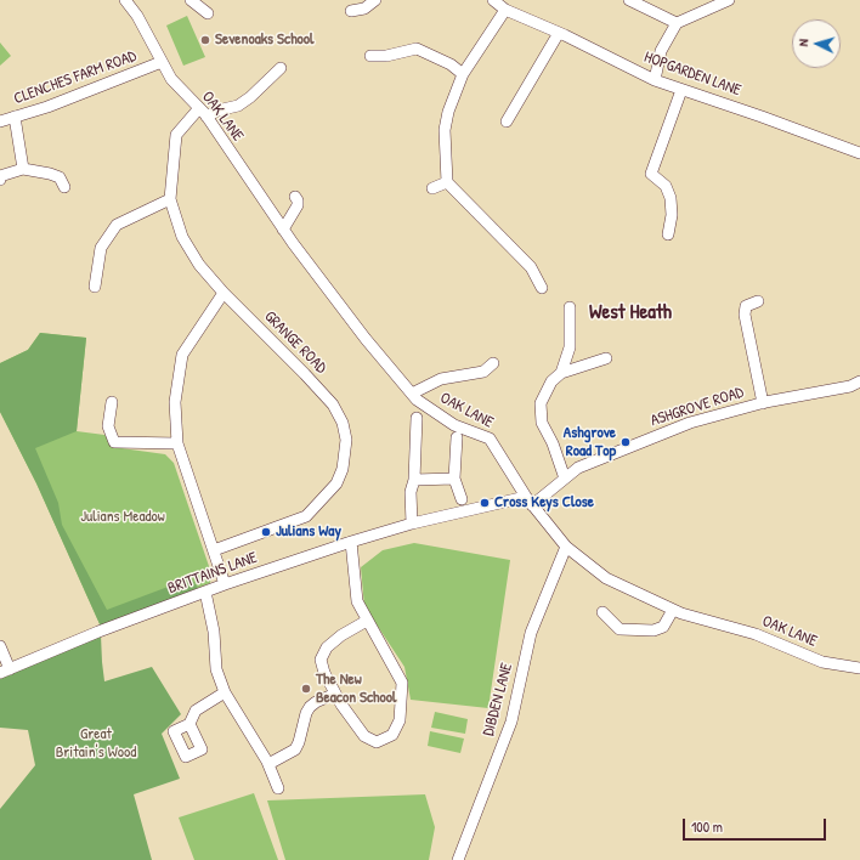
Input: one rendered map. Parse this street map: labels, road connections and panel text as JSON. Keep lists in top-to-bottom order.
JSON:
{
  "streets": {
    "street": [
      "HOPGARDEN LANE",
      "CLENCHES FARM ROAD",
      "OAK LANE",
      "GRANGE ROAD",
      "ASHGROVE ROAD",
      "BRITTAINS LANE",
      "DIBDEN LANE"
    ]
  },
  "crossings": [
    ["CLENCHES FARM ROAD", "OAK LANE"],
    ["OAK LANE", "GRANGE ROAD"],
    ["OAK LANE", "ASHGROVE ROAD"],
    ["OAK LANE", "BRITTAINS LANE"],
    ["OAK LANE", "DIBDEN LANE"],
    ["ASHGROVE ROAD", "BRITTAINS LANE"]
  ],
  "districts": ["West Heath"],
  "parks": ["Julians Meadow", "Great Britain's Wood"],
  "places": [
    "Sevenoaks School",
    "Ashgrove Road Top",
    "Cross Keys Close",
    "Julians Way",
    "The New Beacon School"
  ],
  "scale_bar": "100 m",
  "north": "left"
}
